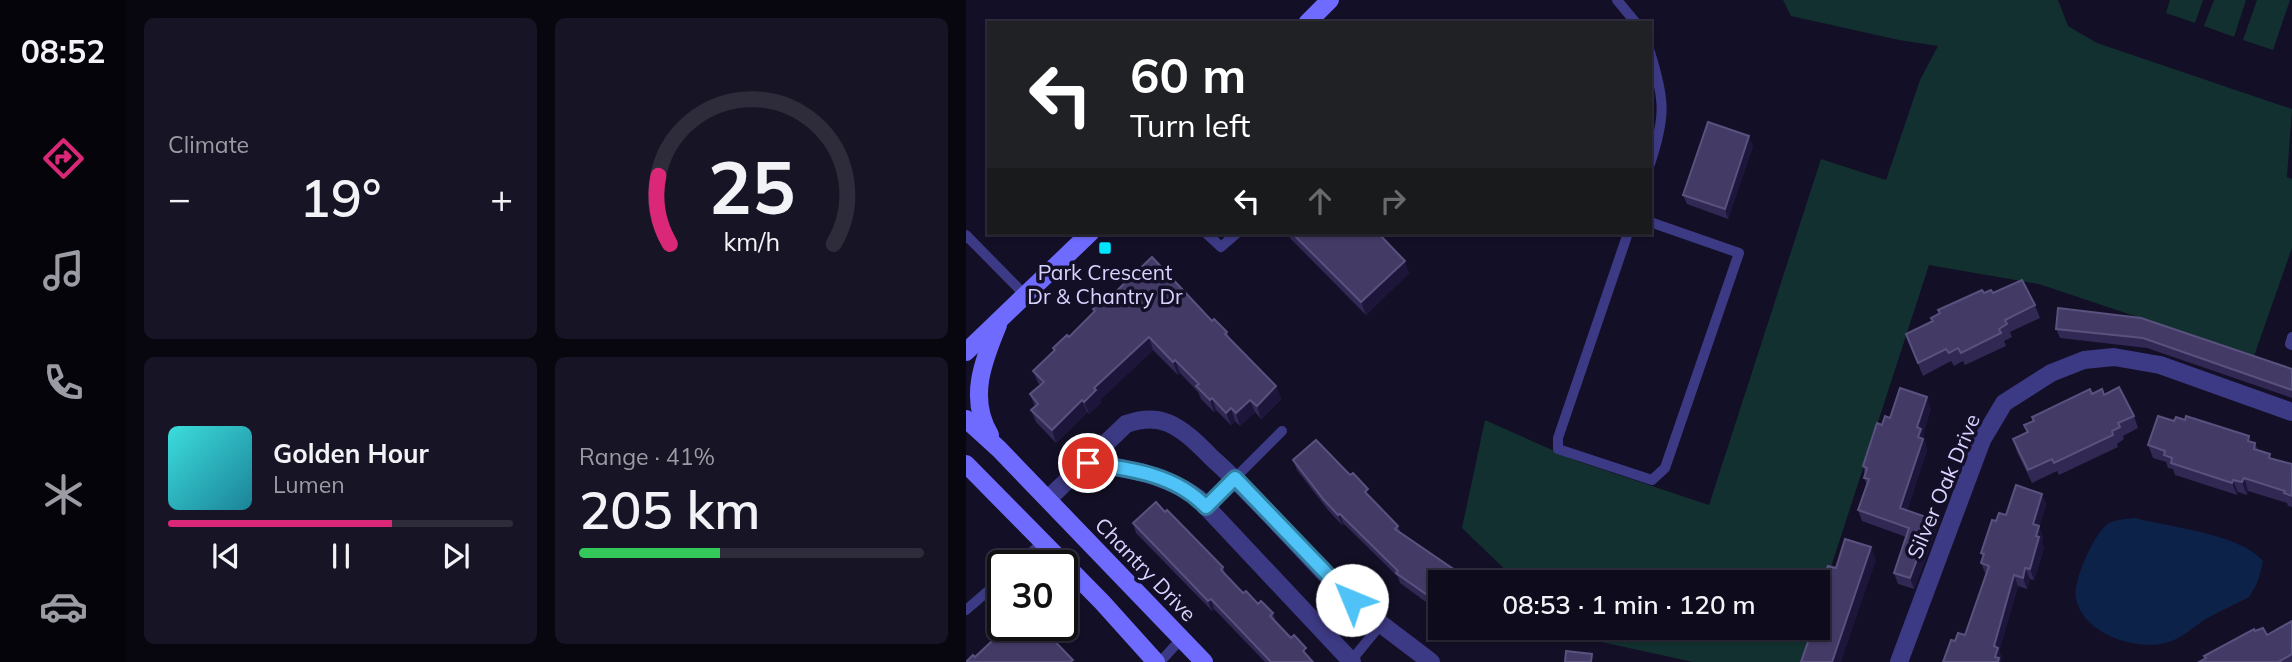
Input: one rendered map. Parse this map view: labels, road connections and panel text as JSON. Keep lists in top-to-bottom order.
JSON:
{
  "streets": {
    "street": ["Silver Oak Drive", "Chantry Drive"]
  },
  "places": {
    "transit": ["Park Crescent Dr & Chantry Dr"]
  },
  "page": {
    "tabs": "08:52",
    "tile": [
      "Climate",
      ["Range · 41%", "205 km"]
    ],
    "turn": ["60 m", "Turn left"],
    "heat": ["−", "19°", "+"],
    "song": ["Golden Hour", "Lumen"],
    "limit": "30",
    "trip": "08:53 · 1 min · 120 m",
    "gauge": ["25", "km/h"]
  }
}
